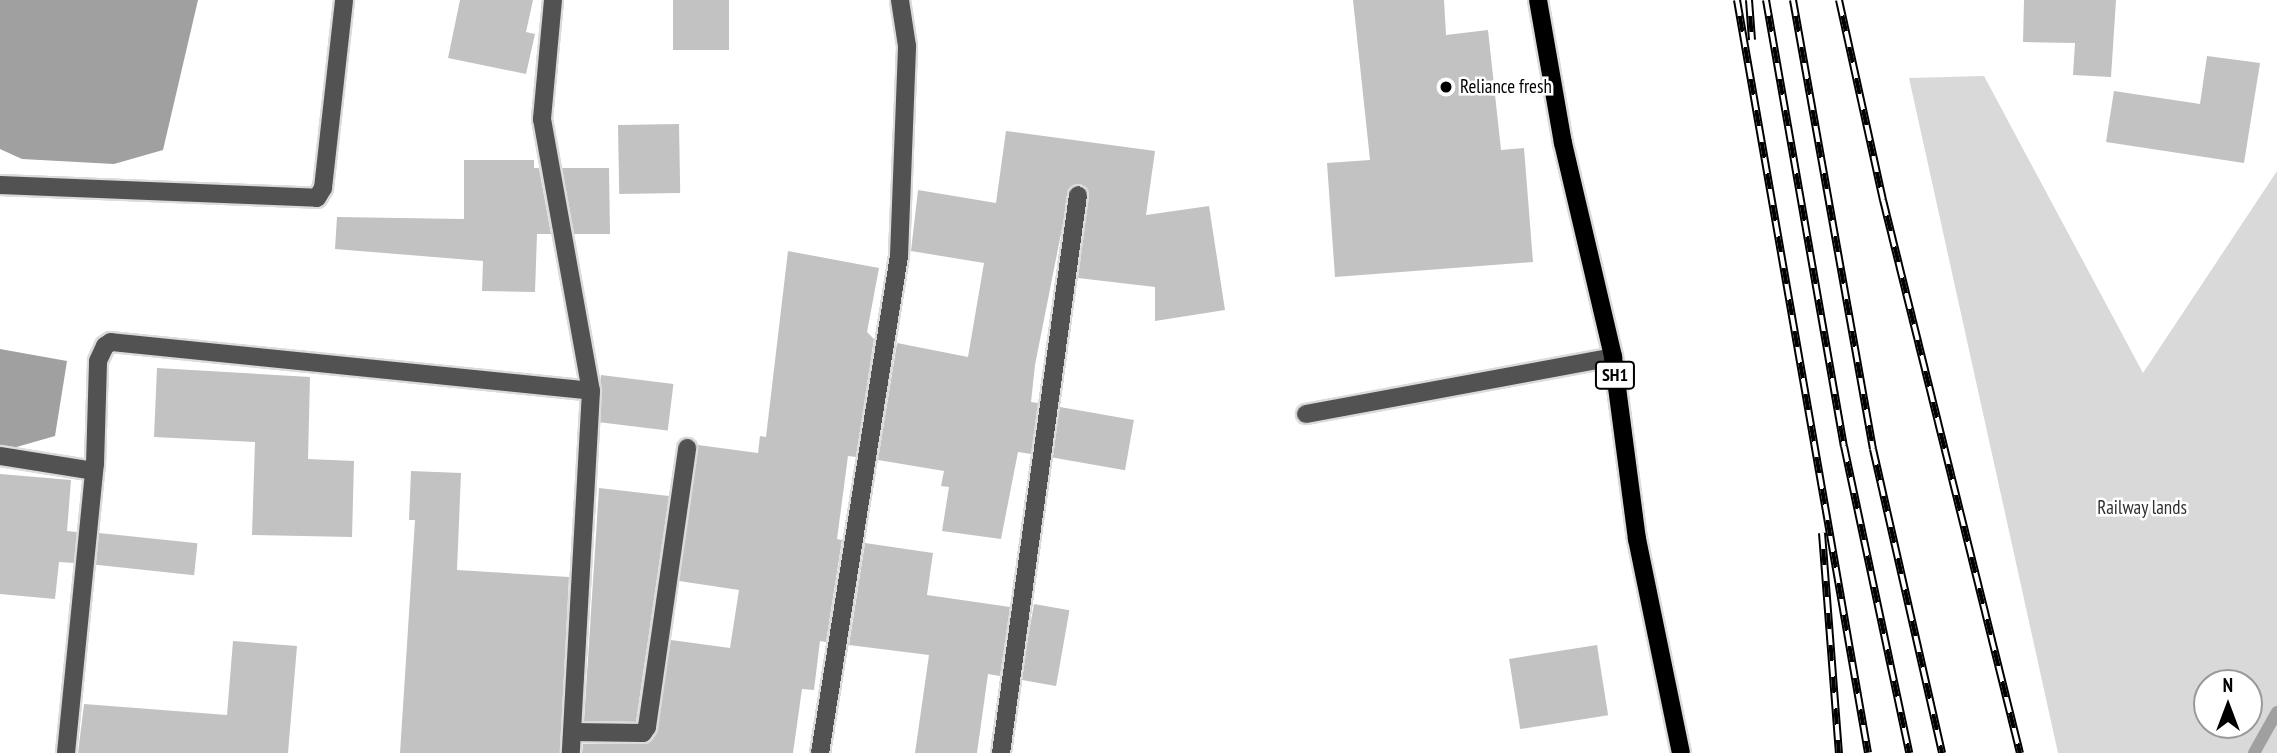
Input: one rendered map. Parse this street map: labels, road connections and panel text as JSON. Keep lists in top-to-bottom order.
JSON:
{
  "streets": {
    "main road": ["SH1"]
  },
  "parks": ["Railway lands"],
  "places": ["Reliance fresh"],
  "north": "top"
}
